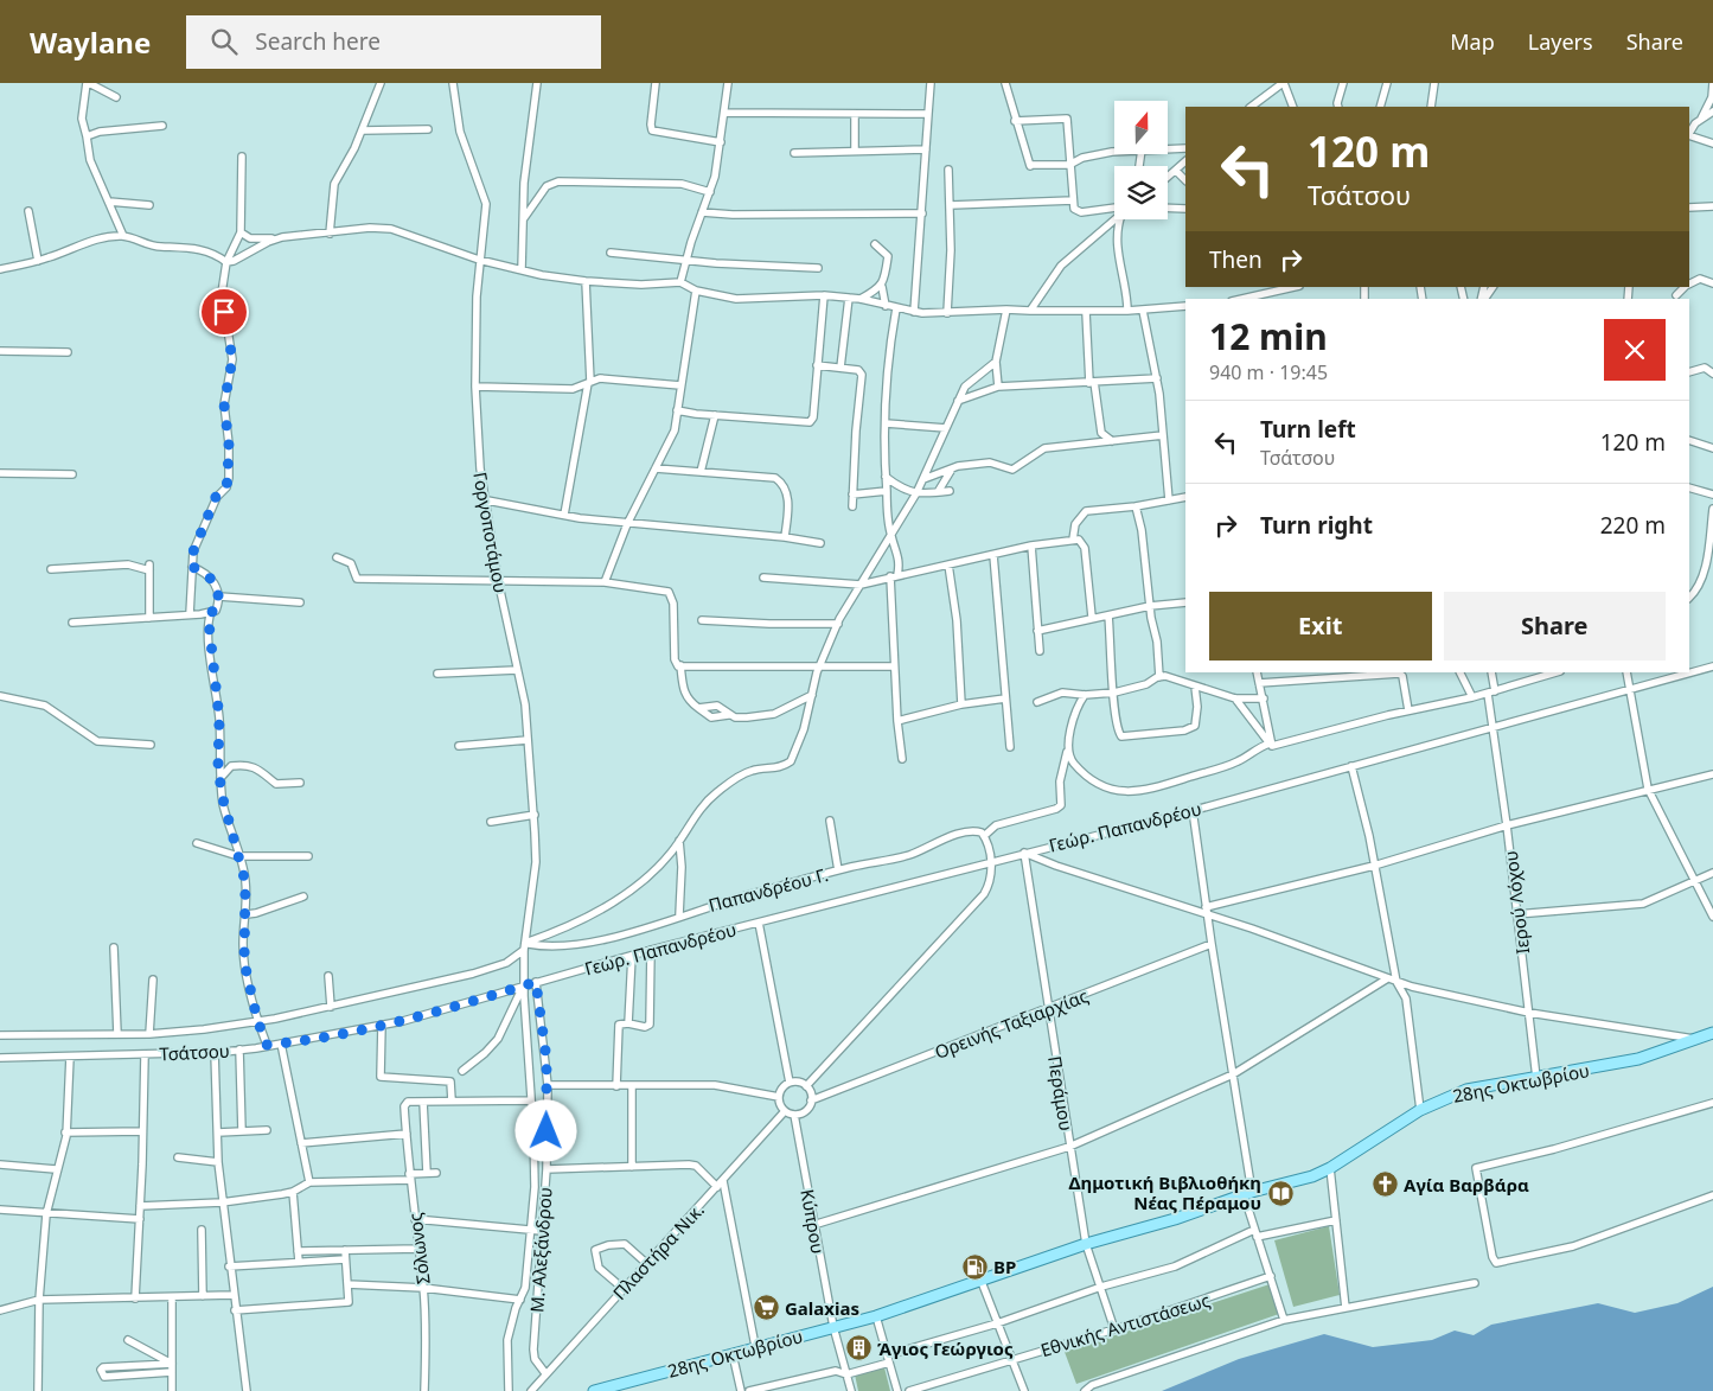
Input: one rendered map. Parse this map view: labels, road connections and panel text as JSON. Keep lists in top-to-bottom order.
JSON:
{
  "streets": {
    "main road": ["28ης Οκτωβρίου"],
    "street": [
      "Γοργοποτάμου",
      "Γεώρ. Παπανδρέου",
      "Παπανδρέου Γ.",
      "Ιερού Λόχου",
      "Ορεινής Ταξιαρχίας",
      "Τσάτσου",
      "Περάμου",
      "Κύπρου",
      "Σόλωνος",
      "Μ. Αλεξάνδρου",
      "Πλαστήρα Νικ.",
      "Εθνικής Αντιστάσεως"
    ]
  },
  "crossings": [
    ["Γοργοποτάμου", "Γεώρ. Παπανδρέου"],
    ["Γοργοποτάμου", "Παπανδρέου Γ."],
    ["Γοργοποτάμου", "Τσάτσου"],
    ["Γοργοποτάμου", "Μ. Αλεξάνδρου"],
    ["Γεώρ. Παπανδρέου", "Ιερού Λόχου"],
    ["Γεώρ. Παπανδρέου", "Τσάτσου"],
    ["Γεώρ. Παπανδρέου", "Περάμου"],
    ["Γεώρ. Παπανδρέου", "Μ. Αλεξάνδρου"],
    ["Ιερού Λόχου", "28ης Οκτωβρίου"],
    ["Ορεινής Ταξιαρχίας", "Περάμου"],
    ["Ορεινής Ταξιαρχίας", "Κύπρου"],
    ["Ορεινής Ταξιαρχίας", "Πλαστήρα Νικ."],
    ["Τσάτσου", "Μ. Αλεξάνδρου"],
    ["28ης Οκτωβρίου", "Περάμου"],
    ["28ης Οκτωβρίου", "Κύπρου"],
    ["Περάμου", "Εθνικής Αντιστάσεως"],
    ["Κύπρου", "Πλαστήρα Νικ."],
    ["Μ. Αλεξάνδρου", "Πλαστήρα Νικ."]
  ],
  "places": {
    "church": ["Αγία Βαρβάρα"],
    "library": ["Δημοτική Βιβλιοθήκη Νέας Πέραμου"],
    "fuel station": ["BP"],
    "supermarket": ["Galaxias"],
    "building": ["Άγιος Γεώργιος"]
  },
  "north": "top",
  "page": {
    "header": "Waylane",
    "search": "Search here",
    "nav": ["Map", "Layers", "Share"],
    "turn": ["120 m", "Τσάτσου"],
    "then": "Then",
    "heading": ["12 min", "940 m · 19:45"],
    "list": [
      {
        "name": "Turn left",
        "note": "Τσάτσου",
        "value": "120 m"
      },
      {
        "name": "Turn right",
        "value": "220 m"
      }
    ],
    "buttons": ["Exit", "Share"]
  }
}
